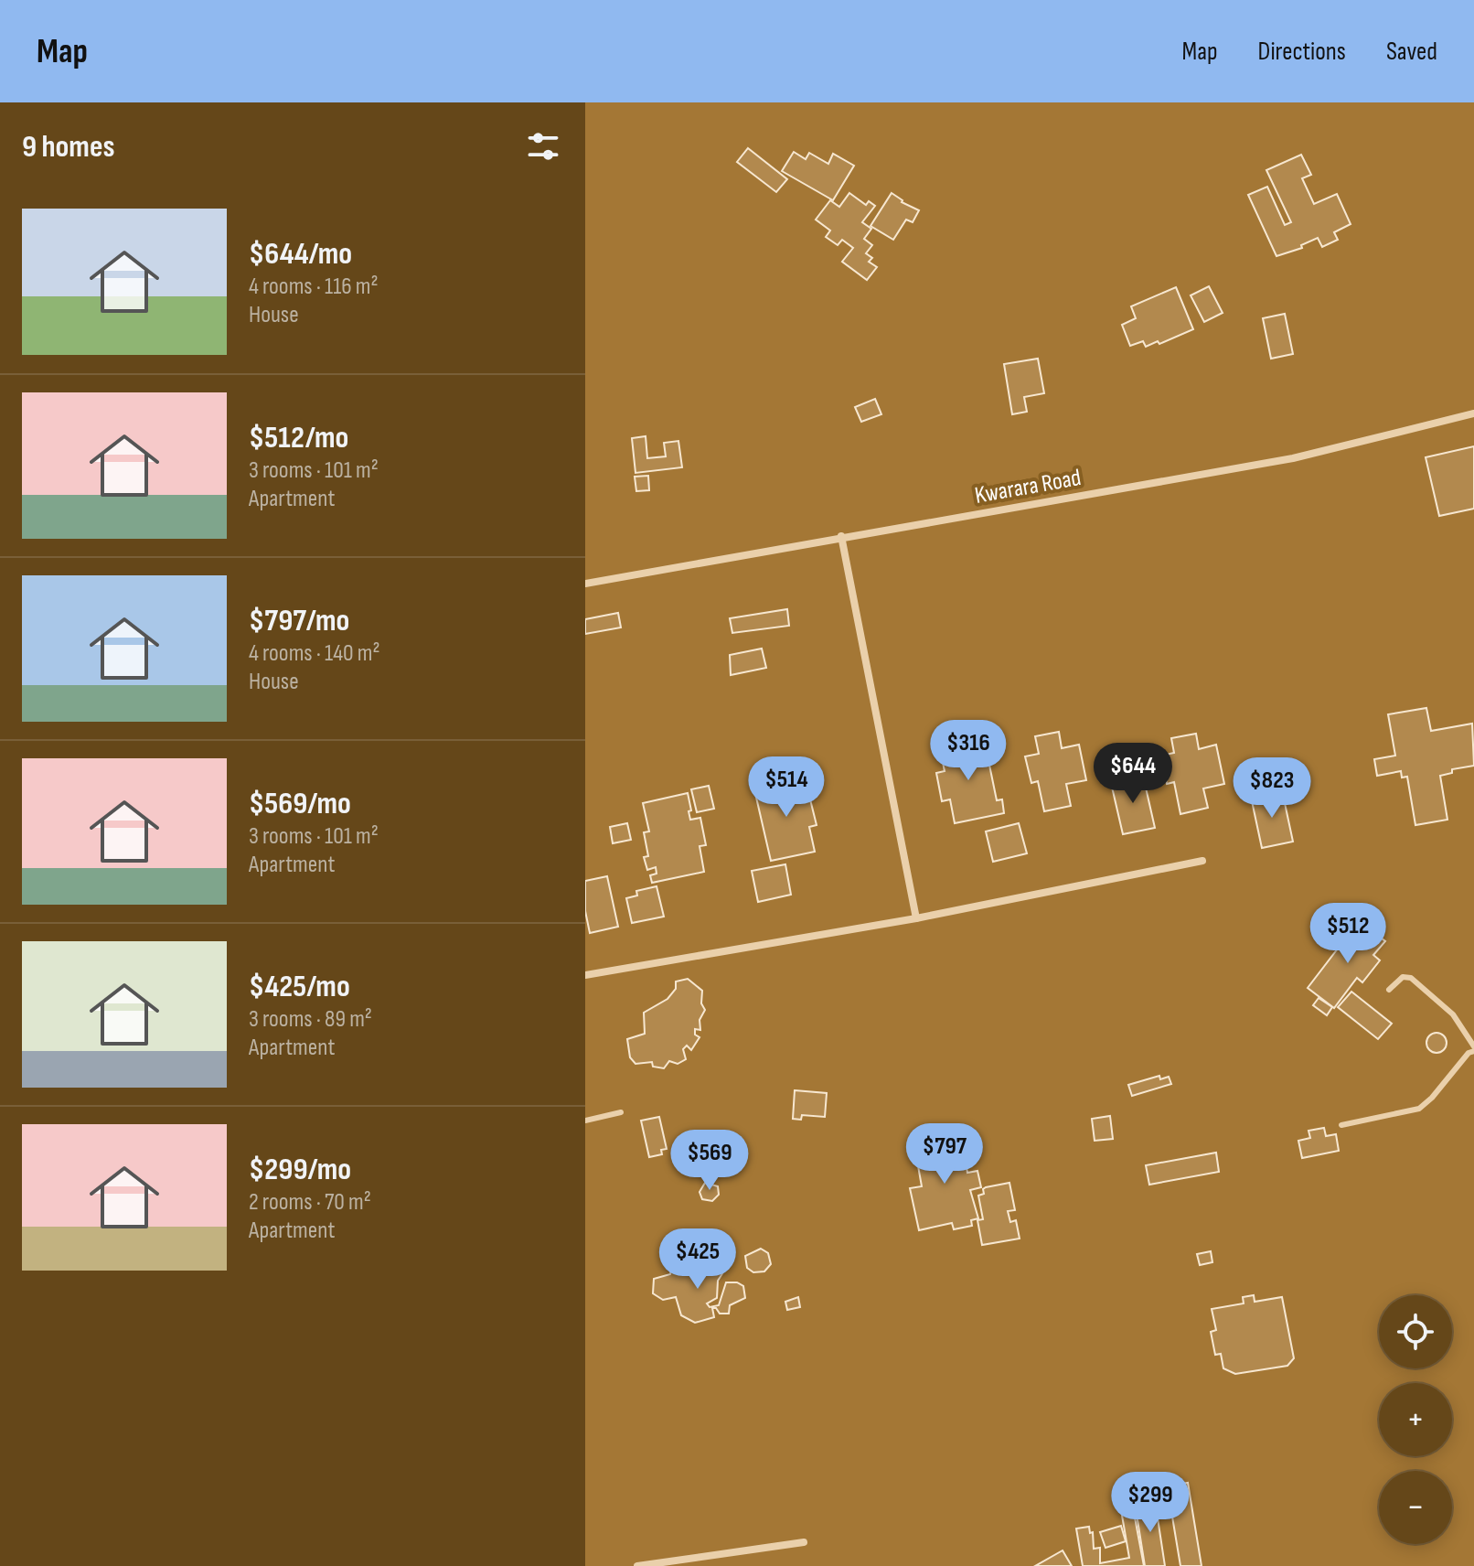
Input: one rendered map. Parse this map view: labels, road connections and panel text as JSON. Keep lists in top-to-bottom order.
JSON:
{
  "streets": {
    "street": ["Kwarara Road"]
  },
  "page": {
    "header": "Map",
    "nav": ["Map", "Directions", "Saved"],
    "heading": "9 homes",
    "list": [
      {
        "name": "$644/mo",
        "note": "4 rooms · 116 m² · House"
      },
      {
        "name": "$512/mo",
        "note": "3 rooms · 101 m² · Apartment"
      },
      {
        "name": "$797/mo",
        "note": "4 rooms · 140 m² · House"
      },
      {
        "name": "$569/mo",
        "note": "3 rooms · 101 m² · Apartment"
      },
      {
        "name": "$425/mo",
        "note": "3 rooms · 89 m² · Apartment"
      },
      {
        "name": "$299/mo",
        "note": "2 rooms · 70 m² · Apartment"
      }
    ],
    "price": [
      "$316",
      "$644",
      "$514",
      "$823",
      "$512",
      "$797",
      "$569",
      "$425",
      "$299"
    ],
    "map_buttons": ["+", "−"]
  }
}
